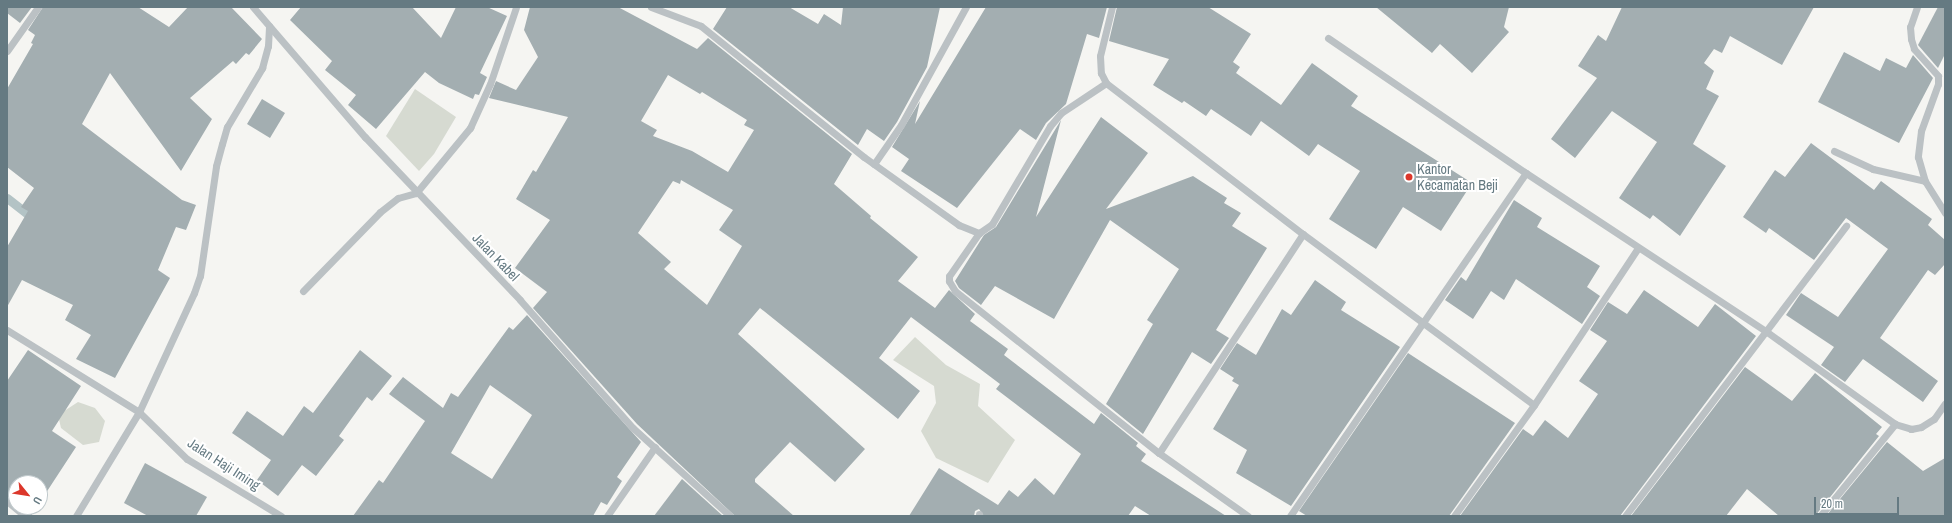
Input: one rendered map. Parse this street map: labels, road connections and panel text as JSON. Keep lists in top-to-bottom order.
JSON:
{
  "streets": {
    "street": ["Jalan Kabel", "Jalan Haji Iming"]
  },
  "places": ["Kantor Kecamatan Beji"],
  "scale_bar": "20 m",
  "north": "bottom right"
}
